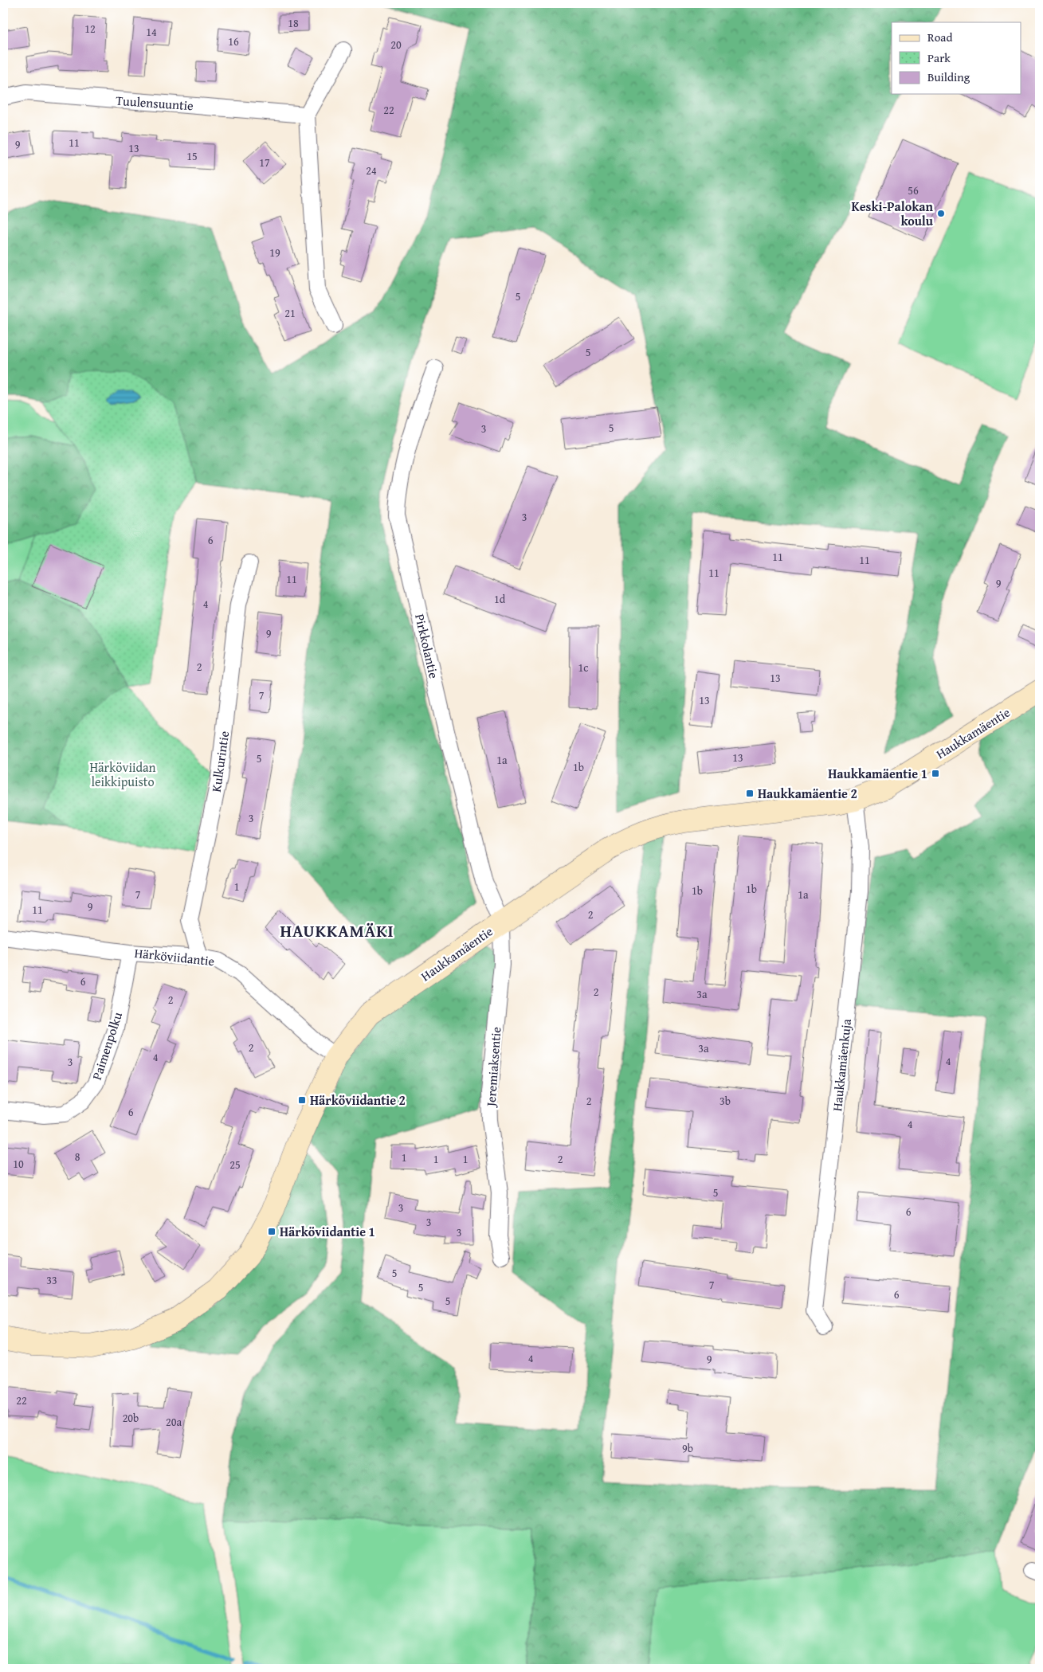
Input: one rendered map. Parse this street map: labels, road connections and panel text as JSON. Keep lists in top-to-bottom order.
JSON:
{
  "streets": {
    "street": [
      "Tuulensuuntie",
      "Pirkkolantie",
      "Haukkamäentie",
      "Kulkurintie",
      "Härköviidantie",
      "Paimenpolku",
      "Haukkamäenkuja",
      "Jeremiaksentie"
    ]
  },
  "crossings": [
    ["Pirkkolantie", "Haukkamäentie"],
    ["Pirkkolantie", "Jeremiaksentie"],
    ["Haukkamäentie", "Härköviidantie"],
    ["Haukkamäentie", "Haukkamäenkuja"],
    ["Haukkamäentie", "Jeremiaksentie"],
    ["Kulkurintie", "Härköviidantie"],
    ["Härköviidantie", "Paimenpolku"]
  ],
  "districts": ["HAUKKAMÄKI"],
  "parks": ["Härköviidan leikkipuisto"],
  "places": {
    "other": ["Keski-Palokan koulu"],
    "transit": [
      "Haukkamäentie 1",
      "Haukkamäentie 2",
      "Härköviidantie 2",
      "Härköviidantie 1"
    ]
  },
  "house_numbers": [
    "18",
    "12",
    "14",
    "16",
    "20",
    "22",
    "11",
    "9",
    "13",
    "15",
    "17",
    "24",
    "56",
    "19",
    "5",
    "21",
    "5",
    "5",
    "3",
    "3",
    "6",
    "11",
    "11",
    "11",
    "11",
    "9",
    "1d",
    "4",
    "9",
    "2",
    "1c",
    "13",
    "7",
    "13",
    "13",
    "5",
    "1a",
    "1b",
    "3",
    "1",
    "1b",
    "1b",
    "7",
    "1a",
    "9",
    "11",
    "2",
    "6",
    "2",
    "3a",
    "2",
    "2",
    "3a",
    "4",
    "4",
    "3",
    "2",
    "3b",
    "6",
    "4",
    "8",
    "1",
    "1",
    "1",
    "2",
    "10",
    "25",
    "5",
    "3",
    "6",
    "3",
    "3",
    "5",
    "33",
    "7",
    "5",
    "6",
    "5",
    "4",
    "9",
    "22",
    "20b",
    "20a",
    "9b"
  ],
  "legend": ["Road", "Park", "Building"]
}
